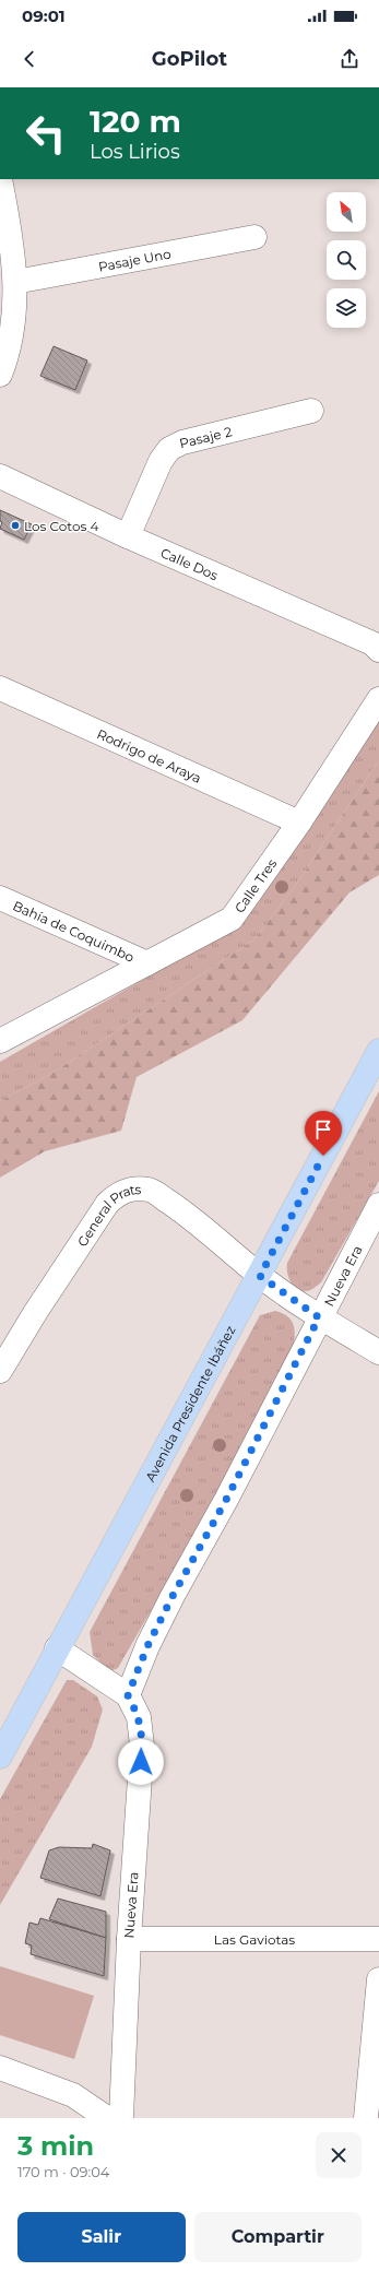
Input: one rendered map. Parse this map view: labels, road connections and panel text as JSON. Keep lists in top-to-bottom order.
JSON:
{
  "streets": {
    "main road": ["Avenida Presidente Ibáñez"],
    "street": [
      "Pasaje Uno",
      "Pasaje 2",
      "Calle Dos",
      "Rodrigo de Araya",
      "Calle Tres",
      "Bahía de Coquimbo",
      "General Prats",
      "Nueva Era",
      "Las Gaviotas"
    ]
  },
  "crossings": [
    ["Pasaje 2", "Calle Dos"],
    ["Rodrigo de Araya", "Calle Tres"],
    ["Calle Tres", "Bahía de Coquimbo"],
    ["General Prats", "Nueva Era"],
    ["General Prats", "Avenida Presidente Ibáñez"],
    ["Nueva Era", "Avenida Presidente Ibáñez"],
    ["Nueva Era", "Las Gaviotas"]
  ],
  "places": ["Los Cotos 4"],
  "north": "top left",
  "page": {
    "status": "09:01",
    "header": "GoPilot",
    "turn": ["120 m", "Los Lirios"],
    "heading": ["3 min", "170 m · 09:04"],
    "buttons": ["Salir", "Compartir"]
  }
}
